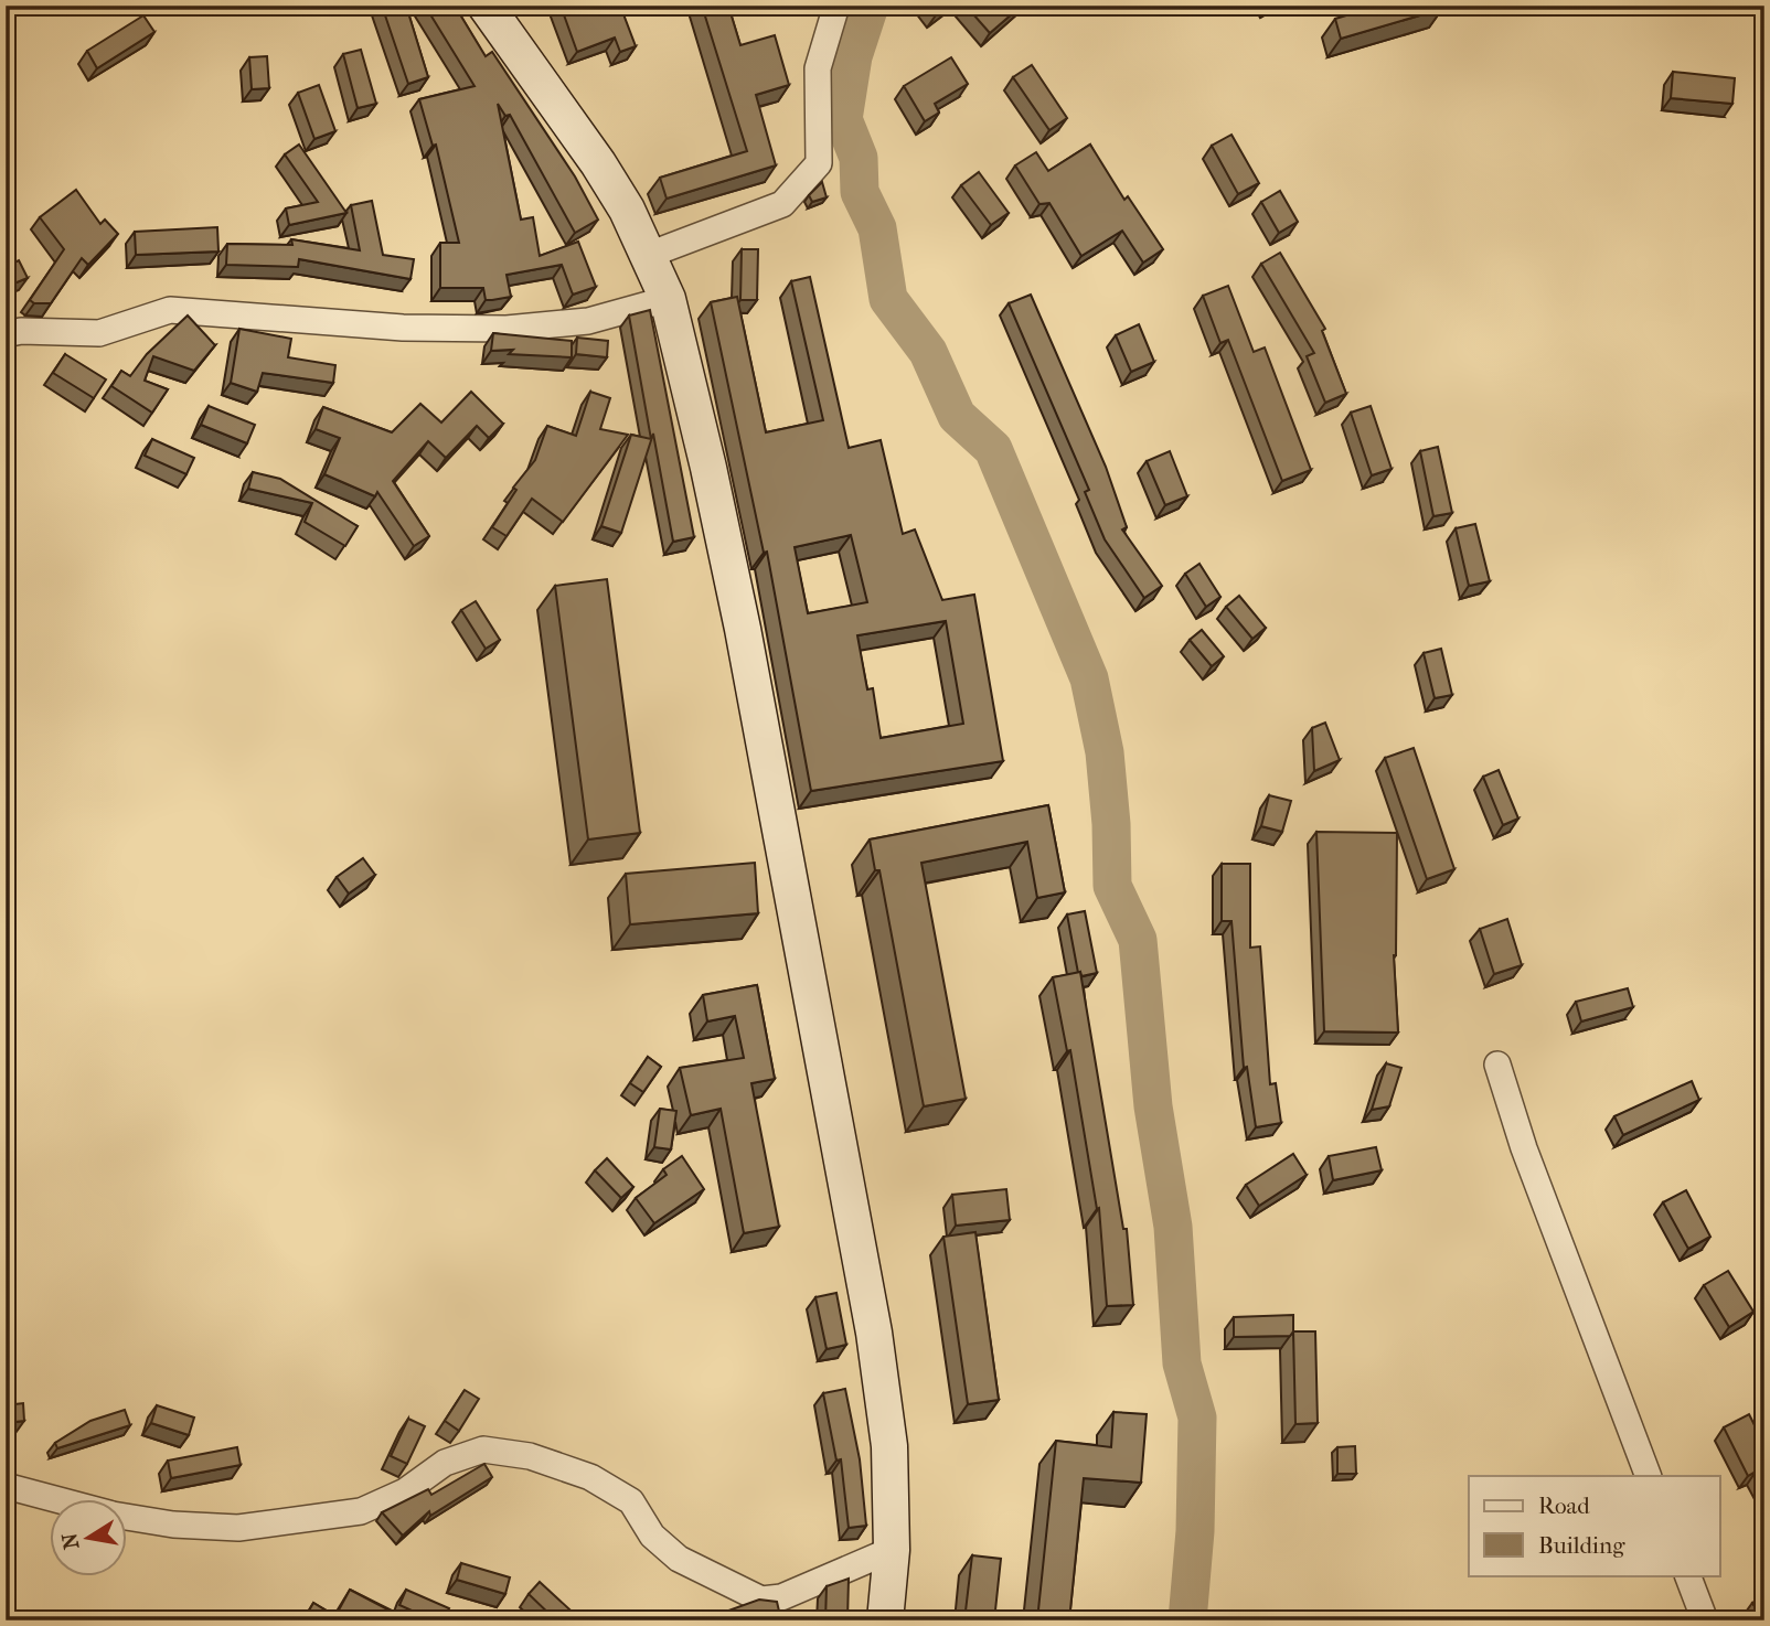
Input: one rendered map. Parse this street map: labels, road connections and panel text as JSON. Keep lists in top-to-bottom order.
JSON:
{
  "legend": ["Road", "Building"],
  "north": "left"
}
